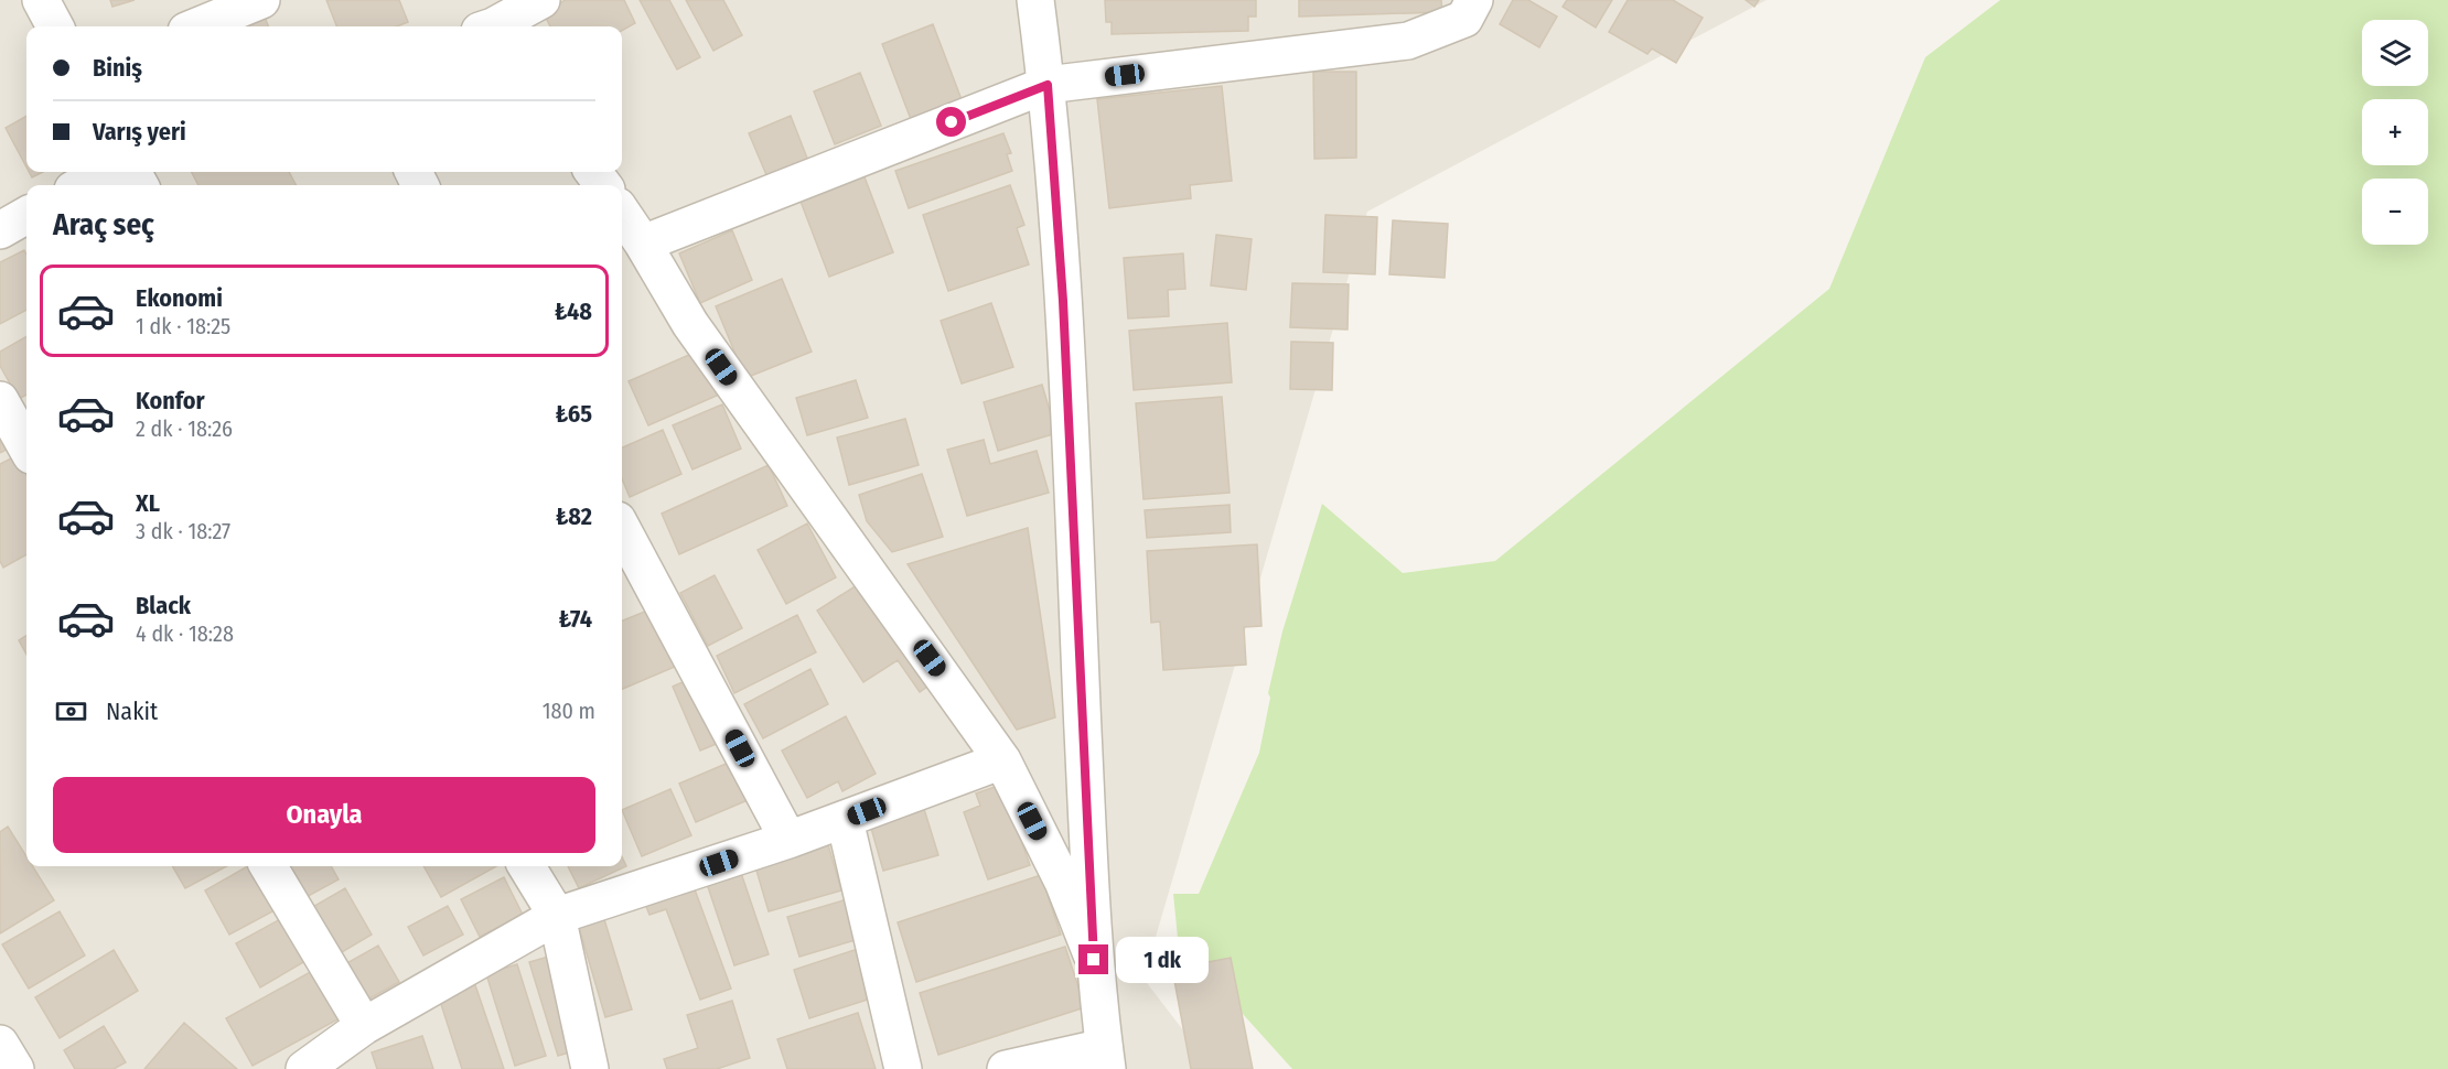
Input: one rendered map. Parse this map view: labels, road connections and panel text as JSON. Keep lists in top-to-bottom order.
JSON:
{
  "page": {
    "map_buttons": ["+", "−"],
    "banner": ["Biniş", "Varış yeri"],
    "heading": "Araç seç",
    "list": [
      {
        "name": "Ekonomi",
        "note": "1 dk · 18:25",
        "value": "₺48"
      },
      {
        "name": "Konfor",
        "note": "2 dk · 18:26",
        "value": "₺65"
      },
      {
        "name": "XL",
        "note": "3 dk · 18:27",
        "value": "₺82"
      },
      {
        "name": "Black",
        "note": "4 dk · 18:28",
        "value": "₺74"
      }
    ],
    "pay": ["Nakit", "180 m"],
    "buttons": "Onayla",
    "bubble": "1 dk"
  }
}
